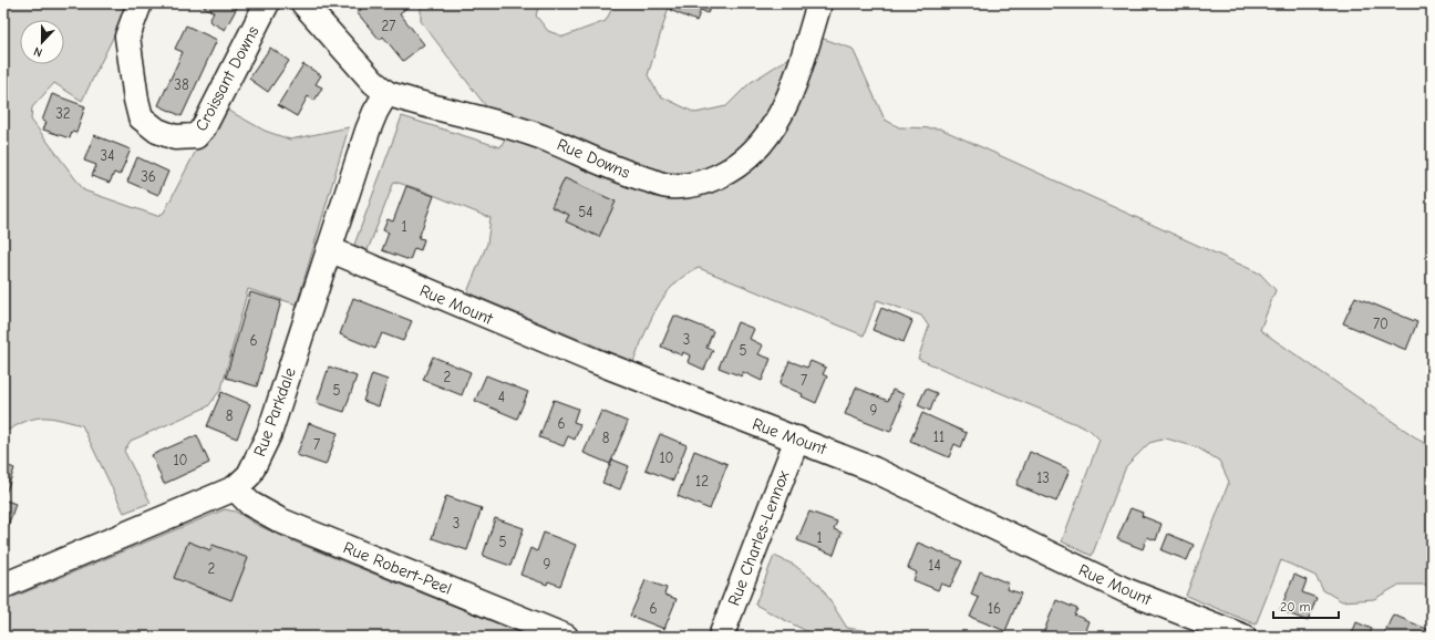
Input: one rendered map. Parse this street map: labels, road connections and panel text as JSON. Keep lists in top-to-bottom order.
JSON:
{
  "streets": {
    "street": [
      "Croissant Downs",
      "Rue Downs",
      "Rue Mount",
      "Rue Parkdale",
      "Rue Charles-Lennox",
      "Rue Robert-Peel"
    ]
  },
  "crossings": [
    ["Rue Downs", "Rue Parkdale"],
    ["Rue Mount", "Rue Parkdale"],
    ["Rue Mount", "Rue Charles-Lennox"],
    ["Rue Parkdale", "Rue Robert-Peel"]
  ],
  "house_numbers": [
    "27",
    "38",
    "32",
    "34",
    "36",
    "54",
    "1",
    "70",
    "3",
    "6",
    "5",
    "2",
    "7",
    "5",
    "4",
    "9",
    "8",
    "6",
    "11",
    "8",
    "7",
    "10",
    "10",
    "13",
    "12",
    "3",
    "1",
    "5",
    "9",
    "14",
    "2",
    "6",
    "16"
  ],
  "scale_bar": "20 m",
  "north": "bottom"
}
